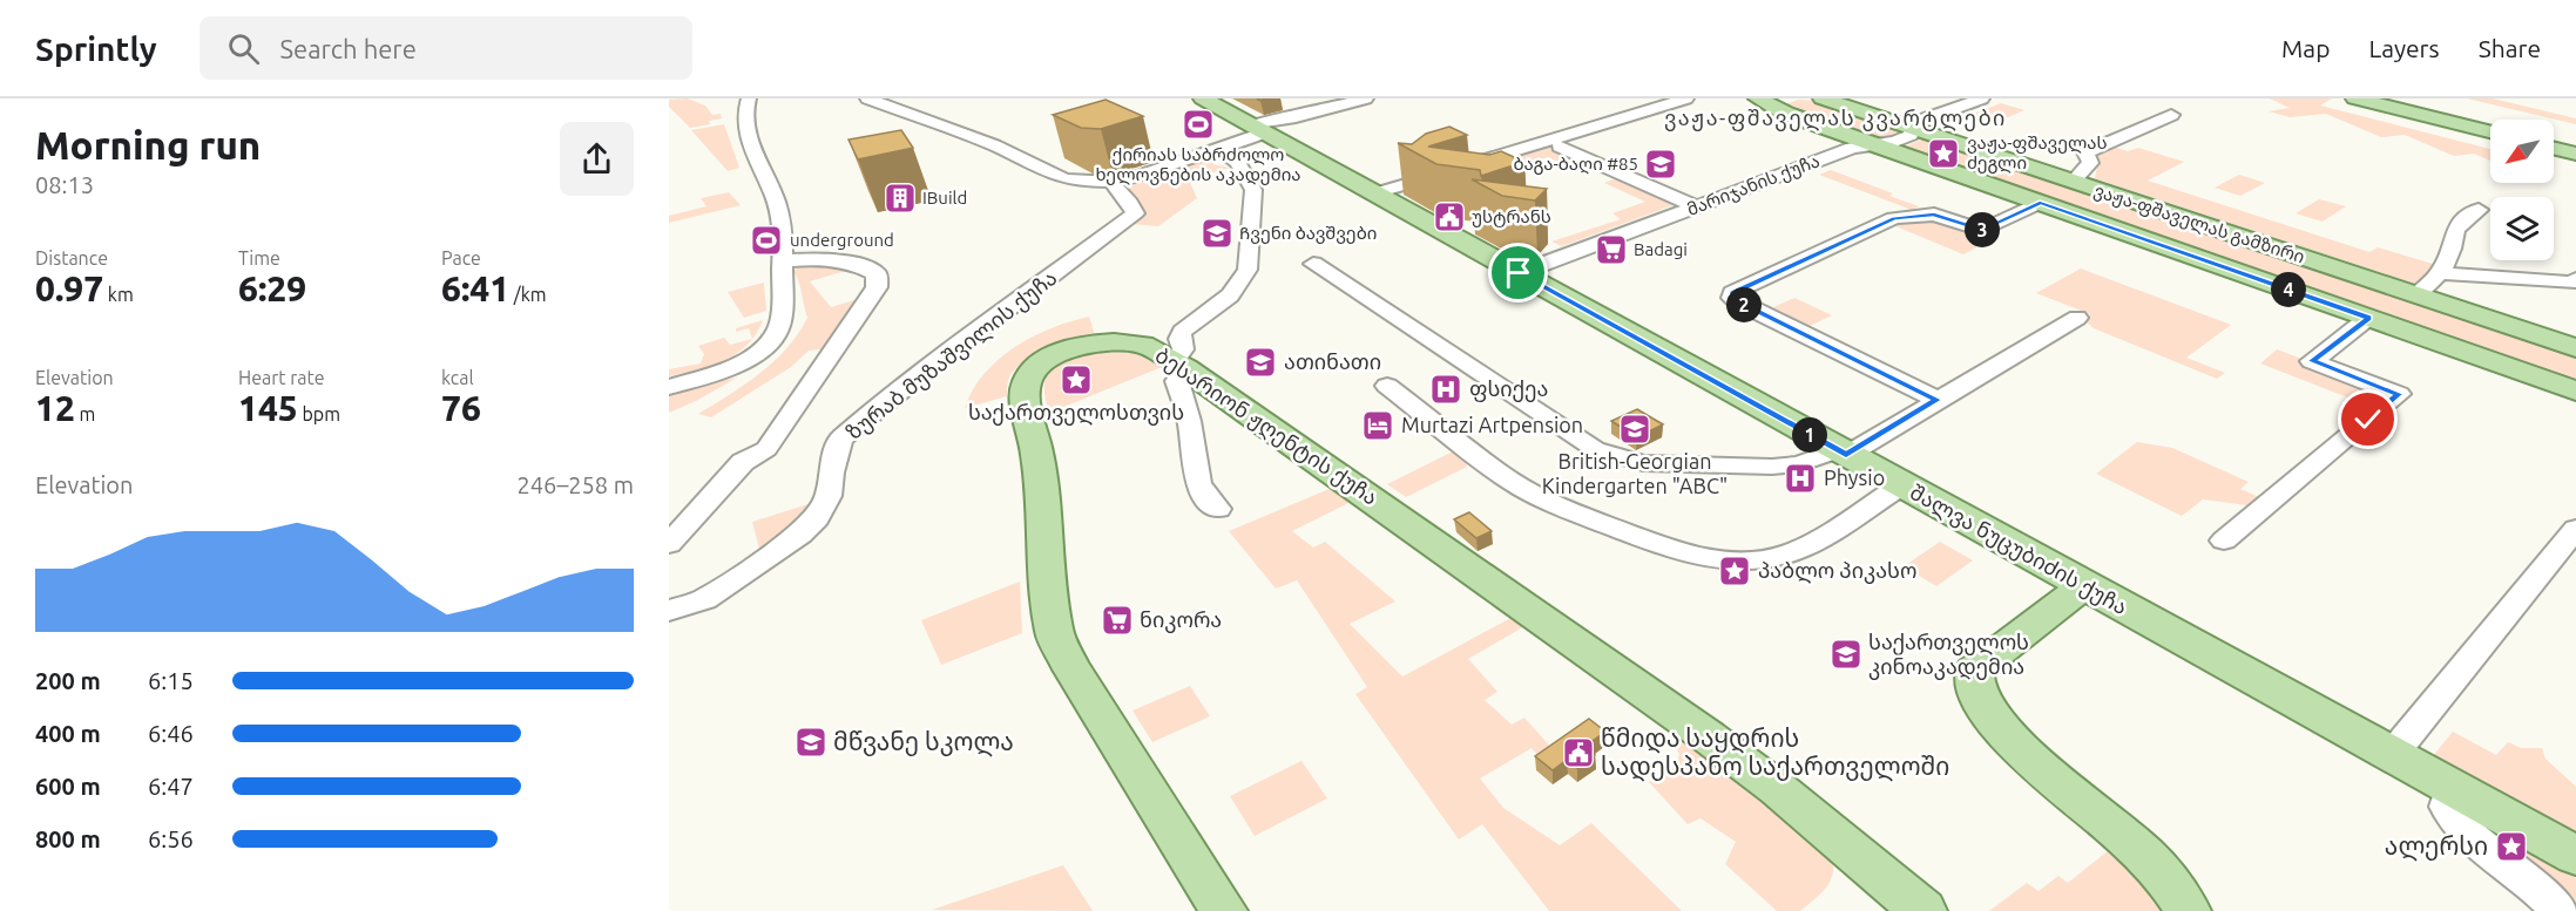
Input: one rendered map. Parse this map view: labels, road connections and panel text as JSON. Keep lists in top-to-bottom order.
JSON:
{
  "streets": {
    "main road": ["ვაჟა-ფშაველას გამზირი", "ბესარიონ ჟღენტის ქუჩა", "შალვა ნუცუბიძის ქუჩა"],
    "street": ["მარიჯანის ქუჩა", "ზურაბ მუზაშვილის ქუჩა"]
  },
  "crossings": [
    ["მარიჯანის ქუჩა", "ვაჟა-ფშაველას გამზირი"],
    ["მარიჯანის ქუჩა", "შალვა ნუცუბიძის ქუჩა"]
  ],
  "districts": ["ვაჟა-ფშაველას კვარტლები"],
  "places": {
    "sports": ["ქირიას საბრძოლო ხელოვნების აკადემია", "underground"],
    "place": [
      "ვაჟა-ფშაველას ძეგლი",
      "საქართველოსთვის",
      "პაბლო პიკასო",
      "ალერსი"
    ],
    "school or university": [
      "ბაგა-ბაღი #85",
      "Ჩვენი ბავშვები",
      "ათინათი",
      "British-Georgian Kindergarten \"ABC\"",
      "საქართველოს კინოაკადემია",
      "მწვანე სკოლა"
    ],
    "building": ["IBuild"],
    "public building": ["უსტრანს", "წმიდა საყდრის სადესპანო საქართველოში"],
    "supermarket": ["Badagi", "ნიკორა"],
    "hospital": ["ფსიქეა", "Physio"],
    "hotel": ["Murtazi Artpension"]
  },
  "north": "bottom left",
  "page": {
    "header": "Sprintly",
    "search": "Search here",
    "nav": ["Map", "Layers", "Share"],
    "heading": ["Morning run", "08:13"],
    "pins": [
      "3",
      "4",
      "2",
      "1"
    ],
    "stats": [
      ["Distance", "0.97 km"],
      ["Time", "6:29"],
      ["Pace", "6:41 /km"],
      ["Elevation", "12 m"],
      ["Heart rate", "145 bpm"],
      ["kcal", "76"]
    ],
    "chart": ["Elevation", "246–258 m"],
    "list": [
      {
        "name": "200 m",
        "note": "6:15"
      },
      {
        "name": "400 m",
        "note": "6:46"
      },
      {
        "name": "600 m",
        "note": "6:47"
      },
      {
        "name": "800 m",
        "note": "6:56"
      }
    ]
  }
}
